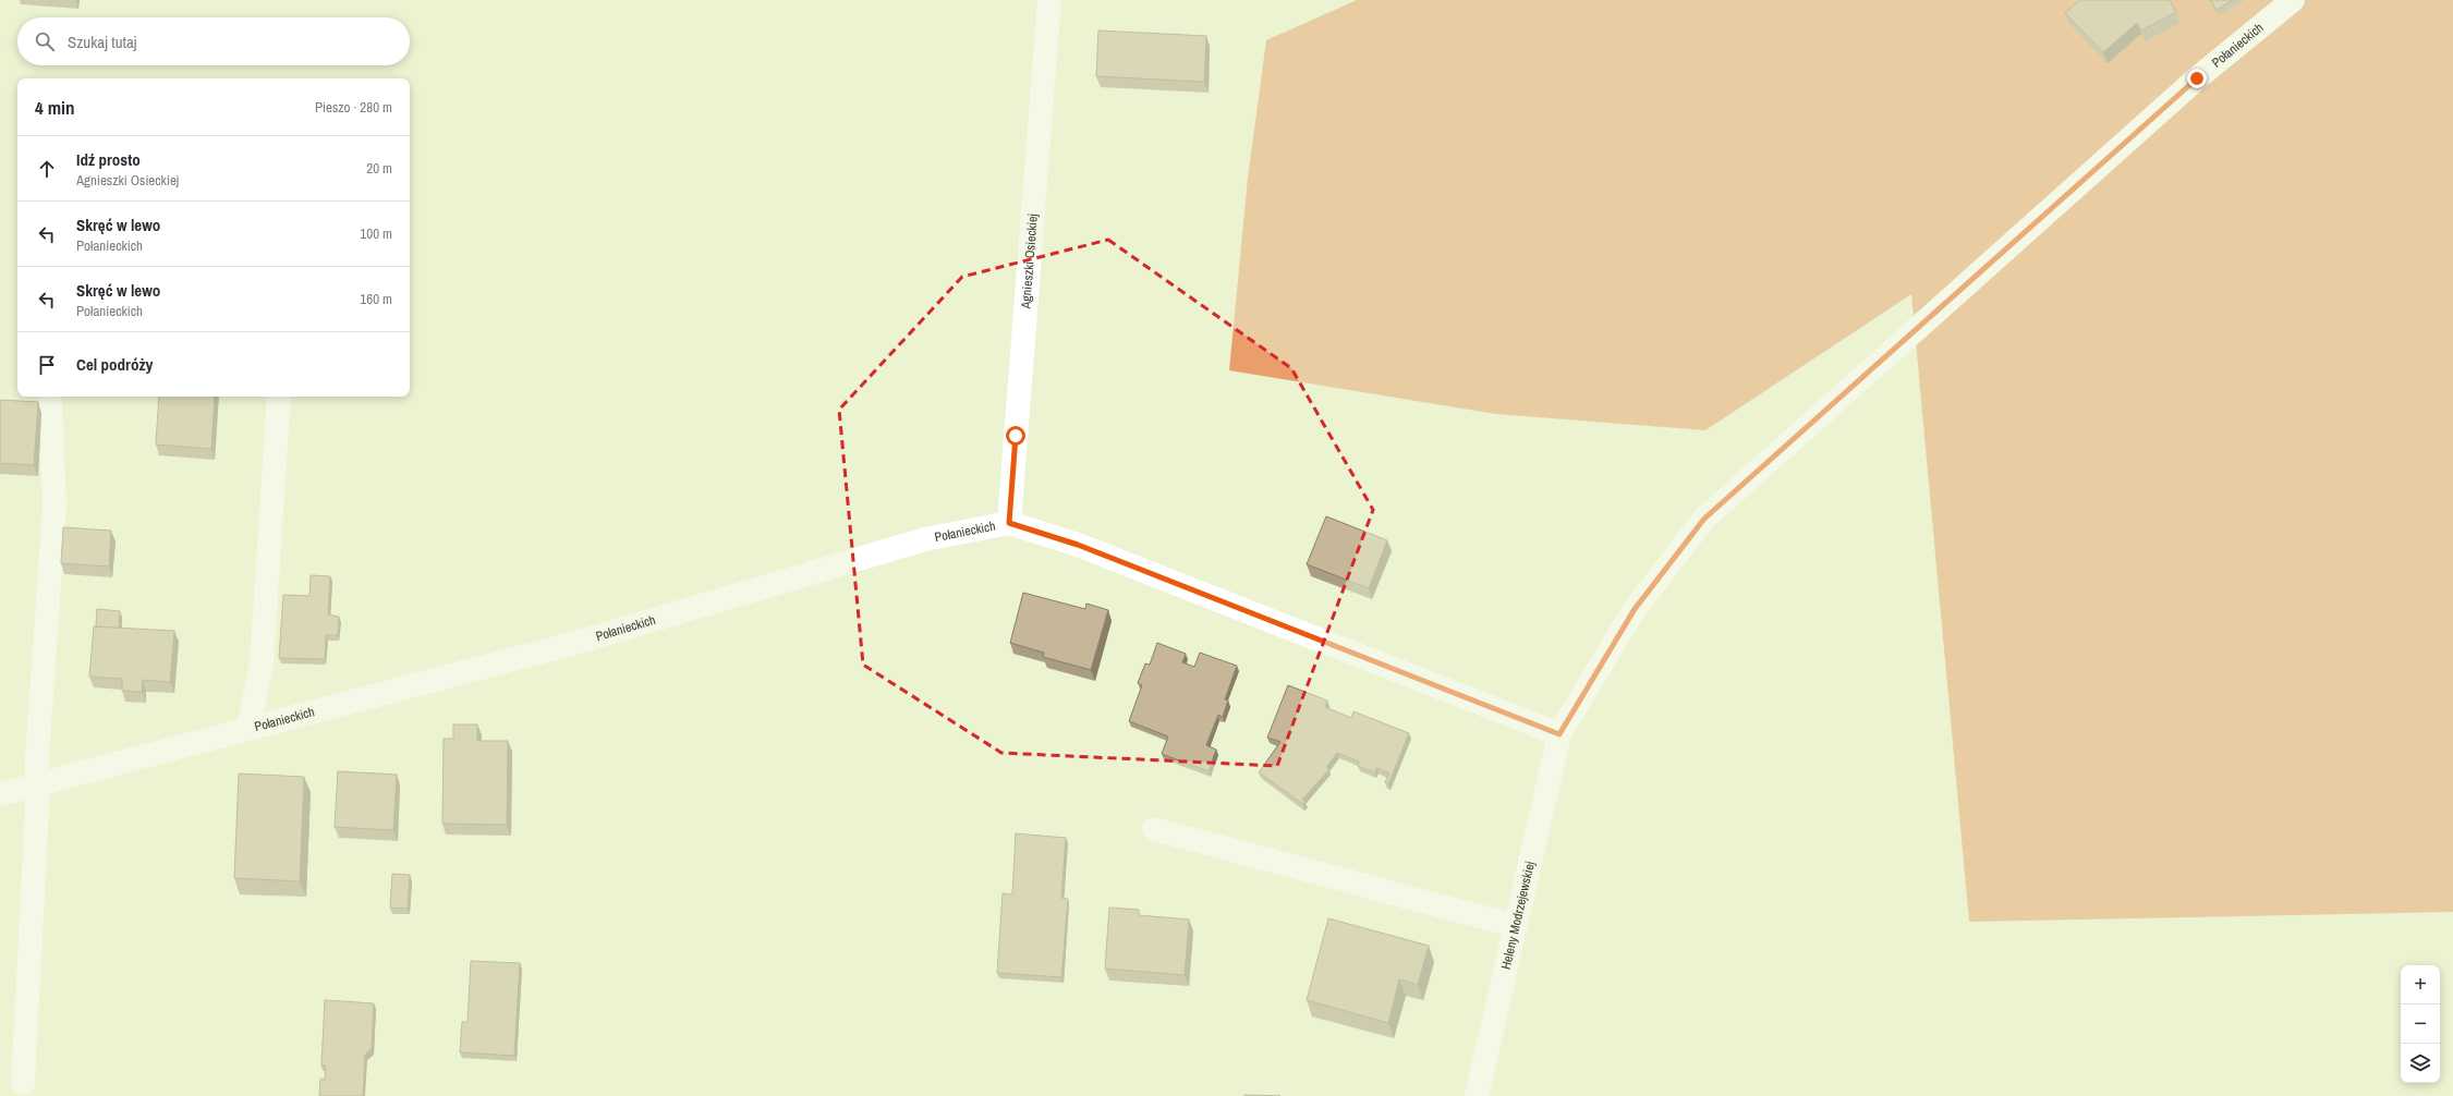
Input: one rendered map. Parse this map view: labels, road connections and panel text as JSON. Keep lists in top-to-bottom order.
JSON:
{
  "streets": {
    "street": ["Połanieckich", "Agnieszki Osieckiej", "Heleny Modrzejewskiej"]
  },
  "crossings": [
    ["Połanieckich", "Agnieszki Osieckiej"],
    ["Połanieckich", "Heleny Modrzejewskiej"]
  ],
  "page": {
    "search": "Szukaj tutaj",
    "heading": ["4 min", "Pieszo · 280 m"],
    "list": [
      ["Idź prosto", "Agnieszki Osieckiej", "20 m"],
      ["Skręć w lewo", "Połanieckich", "100 m"],
      ["Skręć w lewo", "Połanieckich", "160 m"],
      "Cel podróży"
    ],
    "map_buttons": ["+", "−"]
  }
}
